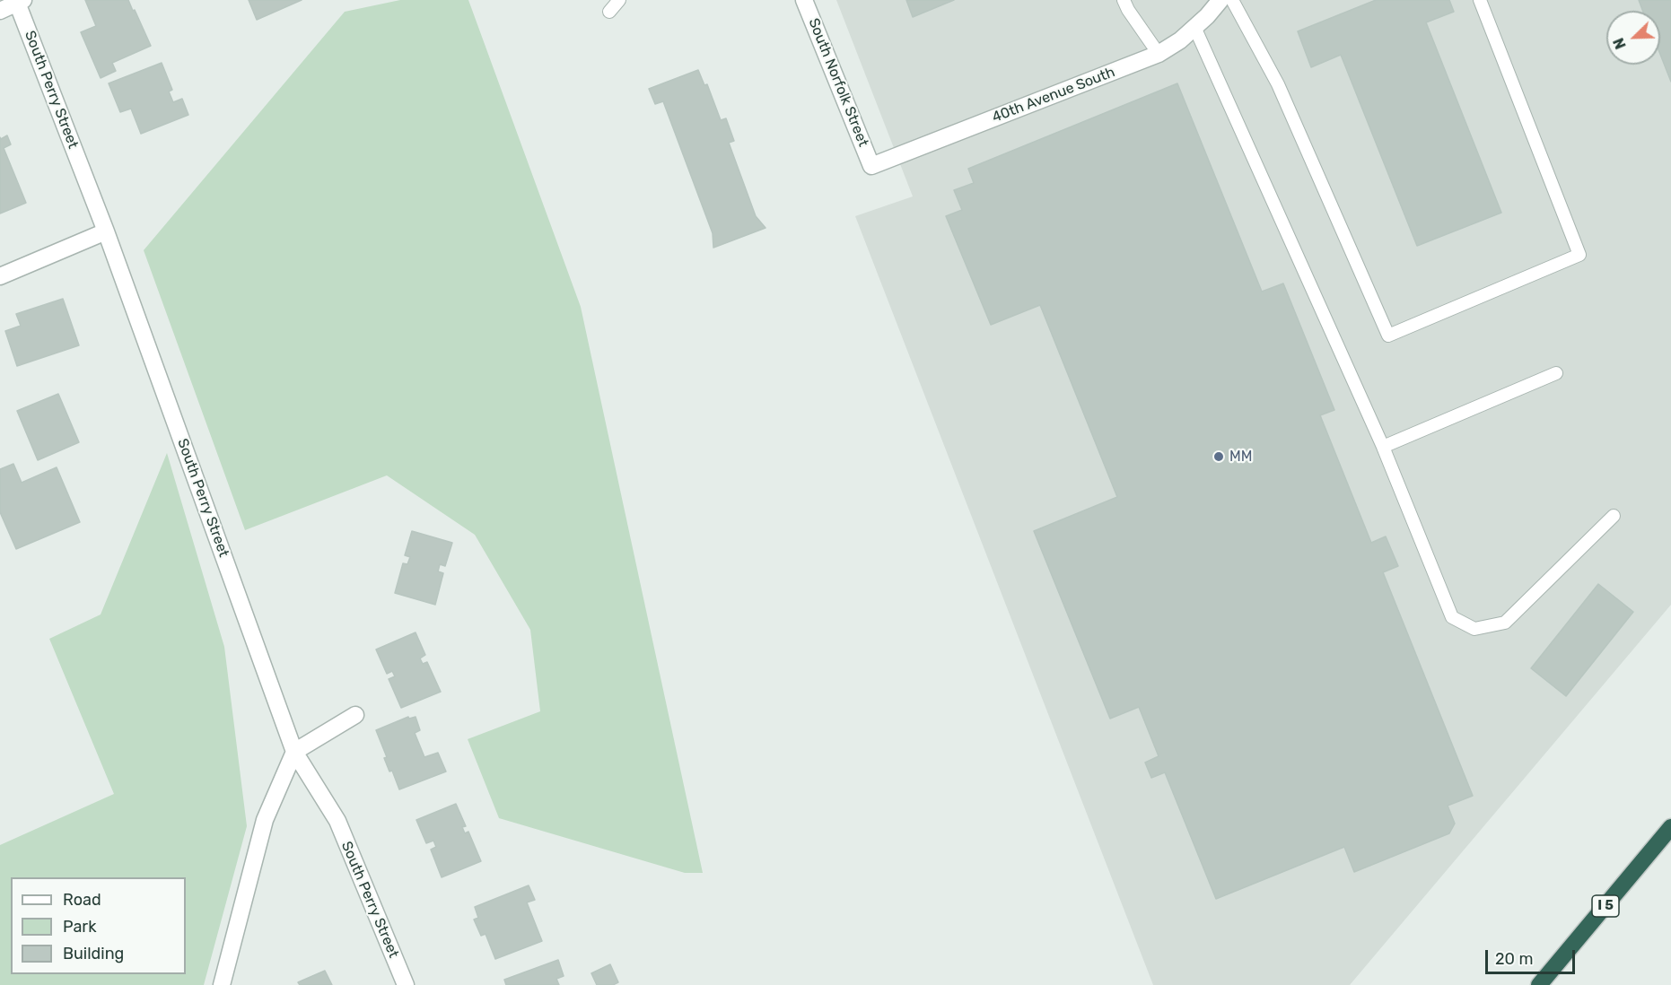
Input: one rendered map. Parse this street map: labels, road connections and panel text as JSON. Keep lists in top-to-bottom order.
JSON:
{
  "streets": {
    "highway": ["I 5"],
    "street": ["South Norfolk Street", "South Perry Street", "40th Avenue South"]
  },
  "crossings": [
    ["South Norfolk Street", "40th Avenue South"]
  ],
  "places": ["MM"],
  "legend": ["Road", "Park", "Building"],
  "scale_bar": "20 m",
  "north": "bottom left"
}
